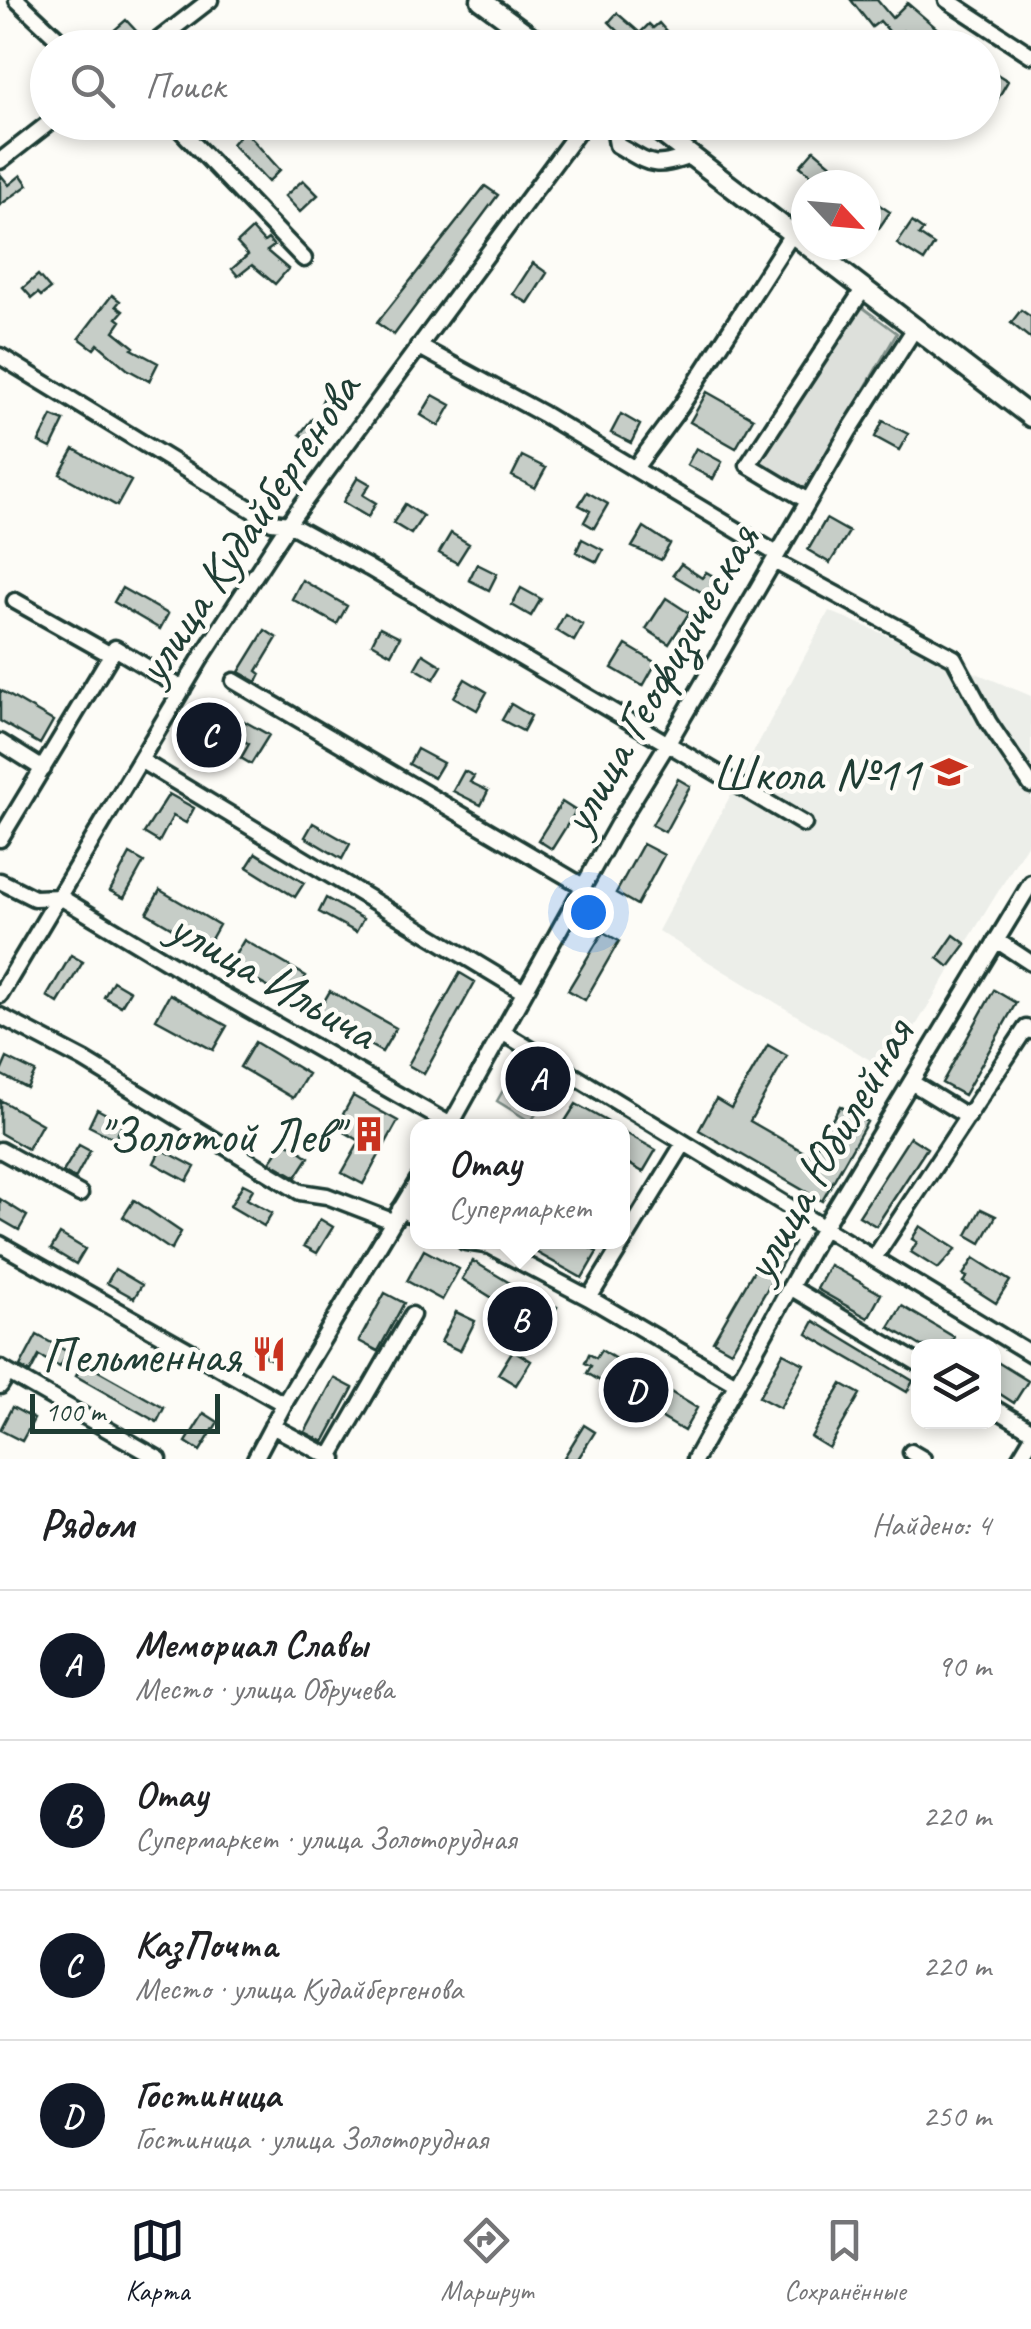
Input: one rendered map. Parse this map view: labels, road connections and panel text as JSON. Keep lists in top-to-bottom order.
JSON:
{
  "streets": {
    "street": [
      "улица Кудайбергенова",
      "улица Геофизическая",
      "улица Ильича",
      "улица Юбилейная"
    ]
  },
  "crossings": [
    ["улица Кудайбергенова", "улица Ильича"]
  ],
  "places": {
    "school or university": ["Школа №11"],
    "building": ["\"Золотой Лев\""],
    "restaurant": ["Пельменная"]
  },
  "scale_bar": "100 m",
  "north": "bottom right",
  "page": {
    "search": "Поиск",
    "pins": [
      "C",
      "A",
      "B",
      "D"
    ],
    "popup": ["Отау", "Супермаркет"],
    "scale": "100 m",
    "heading": ["Рядом", "Найдено: 4"],
    "list": [
      {
        "mark": "A",
        "name": "Мемориал Славы",
        "note": "Место · улица Обручева",
        "value": "90 m"
      },
      {
        "mark": "B",
        "name": "Отау",
        "note": "Супермаркет · улица Золоторудная",
        "value": "220 m"
      },
      {
        "mark": "C",
        "name": "КазПочта",
        "note": "Место · улица Кудайбергенова",
        "value": "220 m"
      },
      {
        "mark": "D",
        "name": "Гостиница",
        "note": "Гостиница · улица Золоторудная",
        "value": "250 m"
      }
    ],
    "nav": ["Карта", "Маршрут", "Сохранённые"]
  }
}
